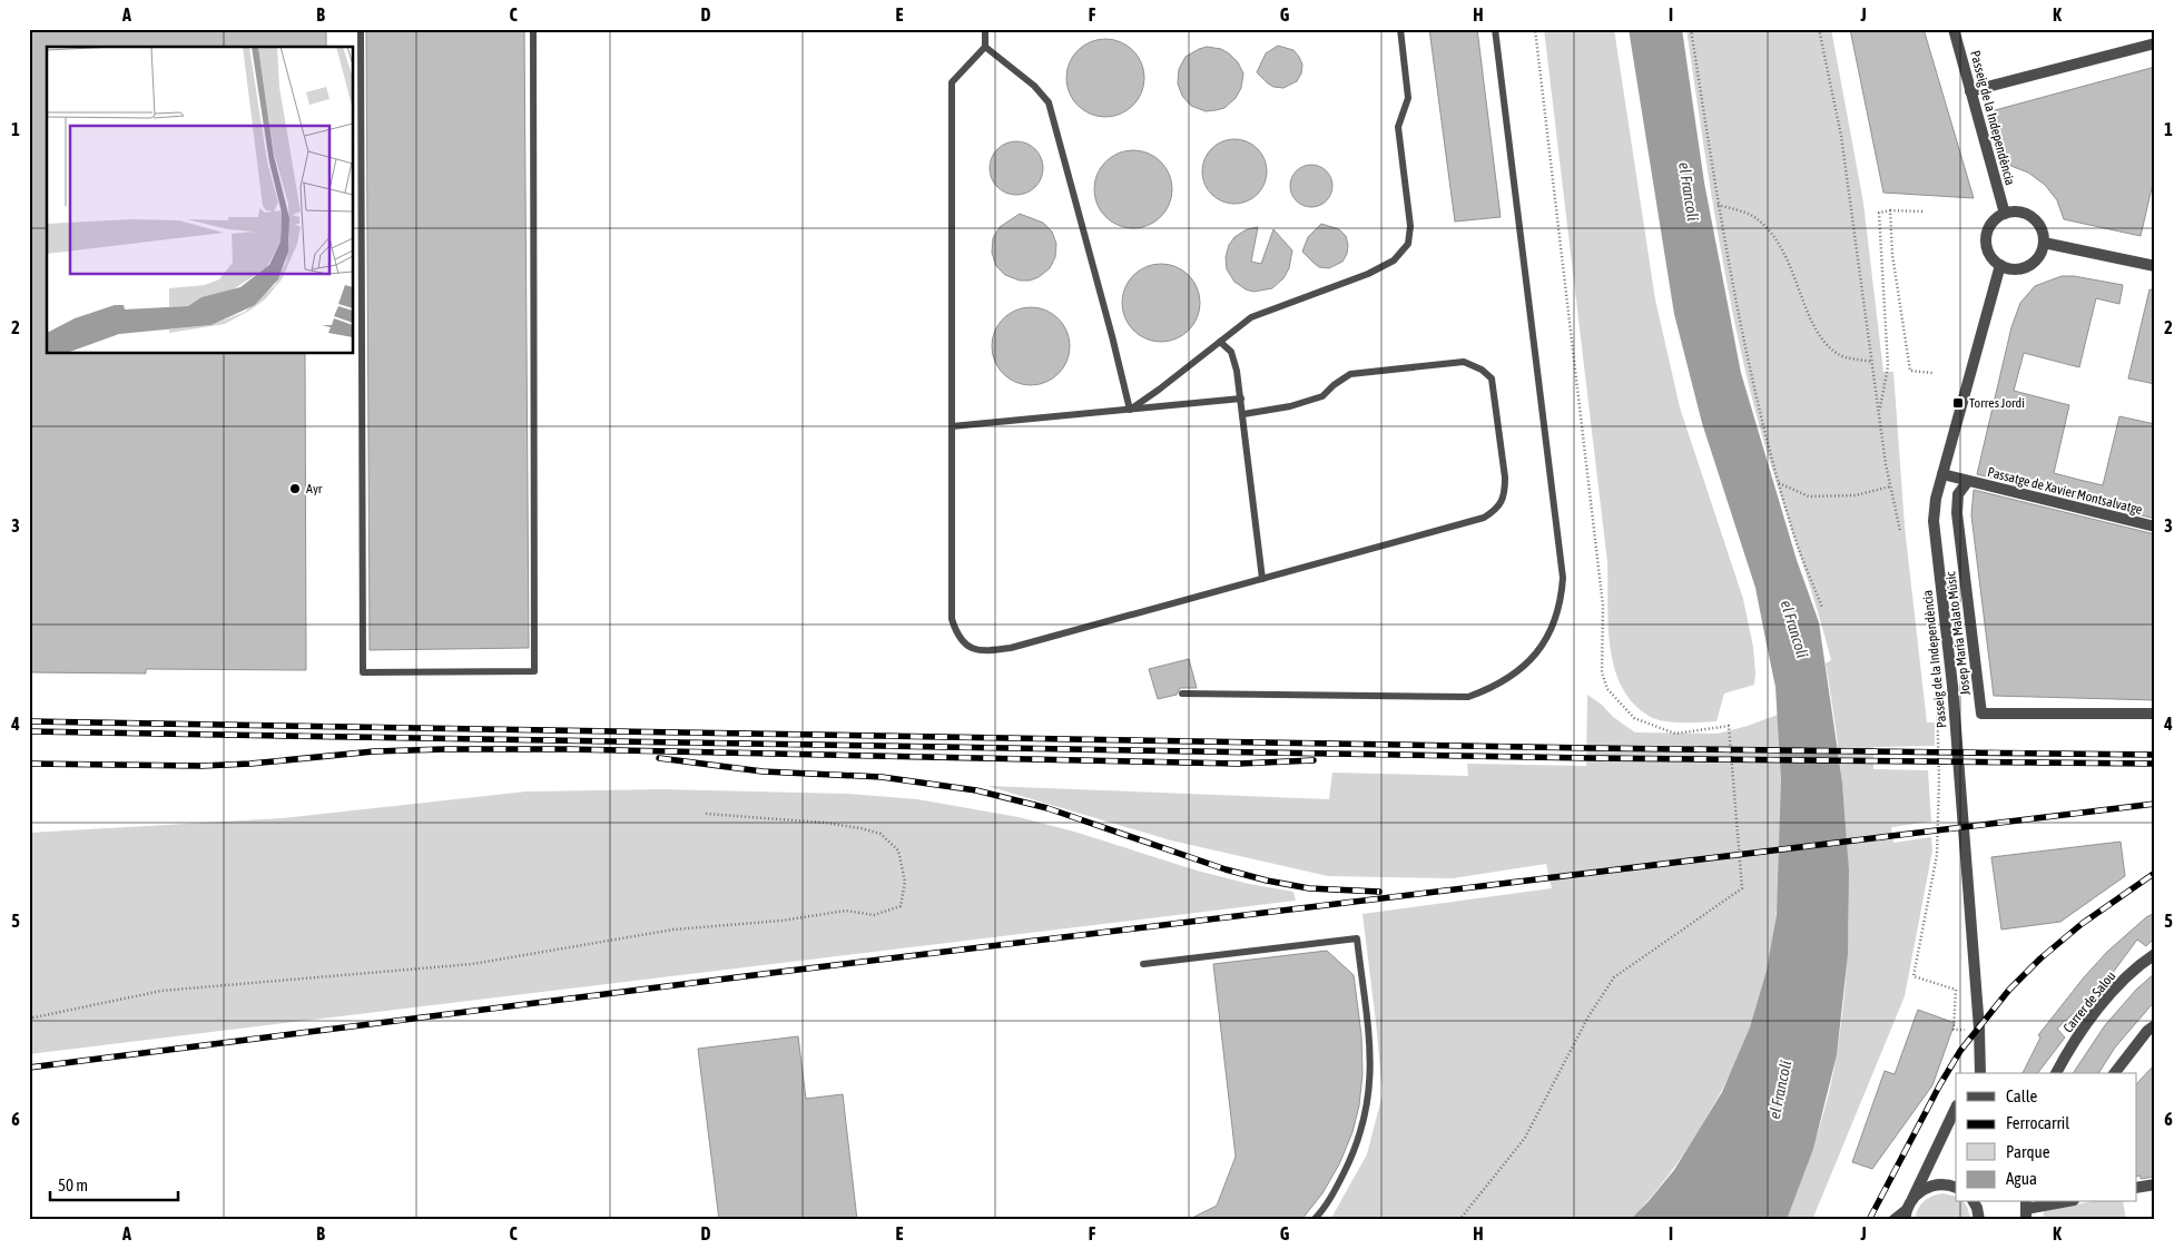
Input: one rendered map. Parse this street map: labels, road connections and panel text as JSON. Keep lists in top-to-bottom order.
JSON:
{
  "streets": {
    "street": [
      "Passeig de la Independència",
      "Passatge de Xavier Montsalvatge",
      "Josep Maria Malato Músic",
      "Carrer de Salou"
    ]
  },
  "crossings": [
    ["Passeig de la Independència", "Passatge de Xavier Montsalvatge"],
    ["Passatge de Xavier Montsalvatge", "Josep Maria Malato Músic"]
  ],
  "water": ["el Francolí"],
  "places": {
    "transit": ["Torres Jordi"],
    "other": ["Ayr"]
  },
  "legend": [
    "Calle",
    "Ferrocarril",
    "Parque",
    "Agua"
  ],
  "scale_bar": "50 m",
  "grid": {
    "columns": [
      "A",
      "B",
      "C",
      "D",
      "E",
      "F",
      "G",
      "H",
      "I",
      "J",
      "K"
    ],
    "rows": [
      "1",
      "2",
      "3",
      "4",
      "5",
      "6"
    ]
  }
}
